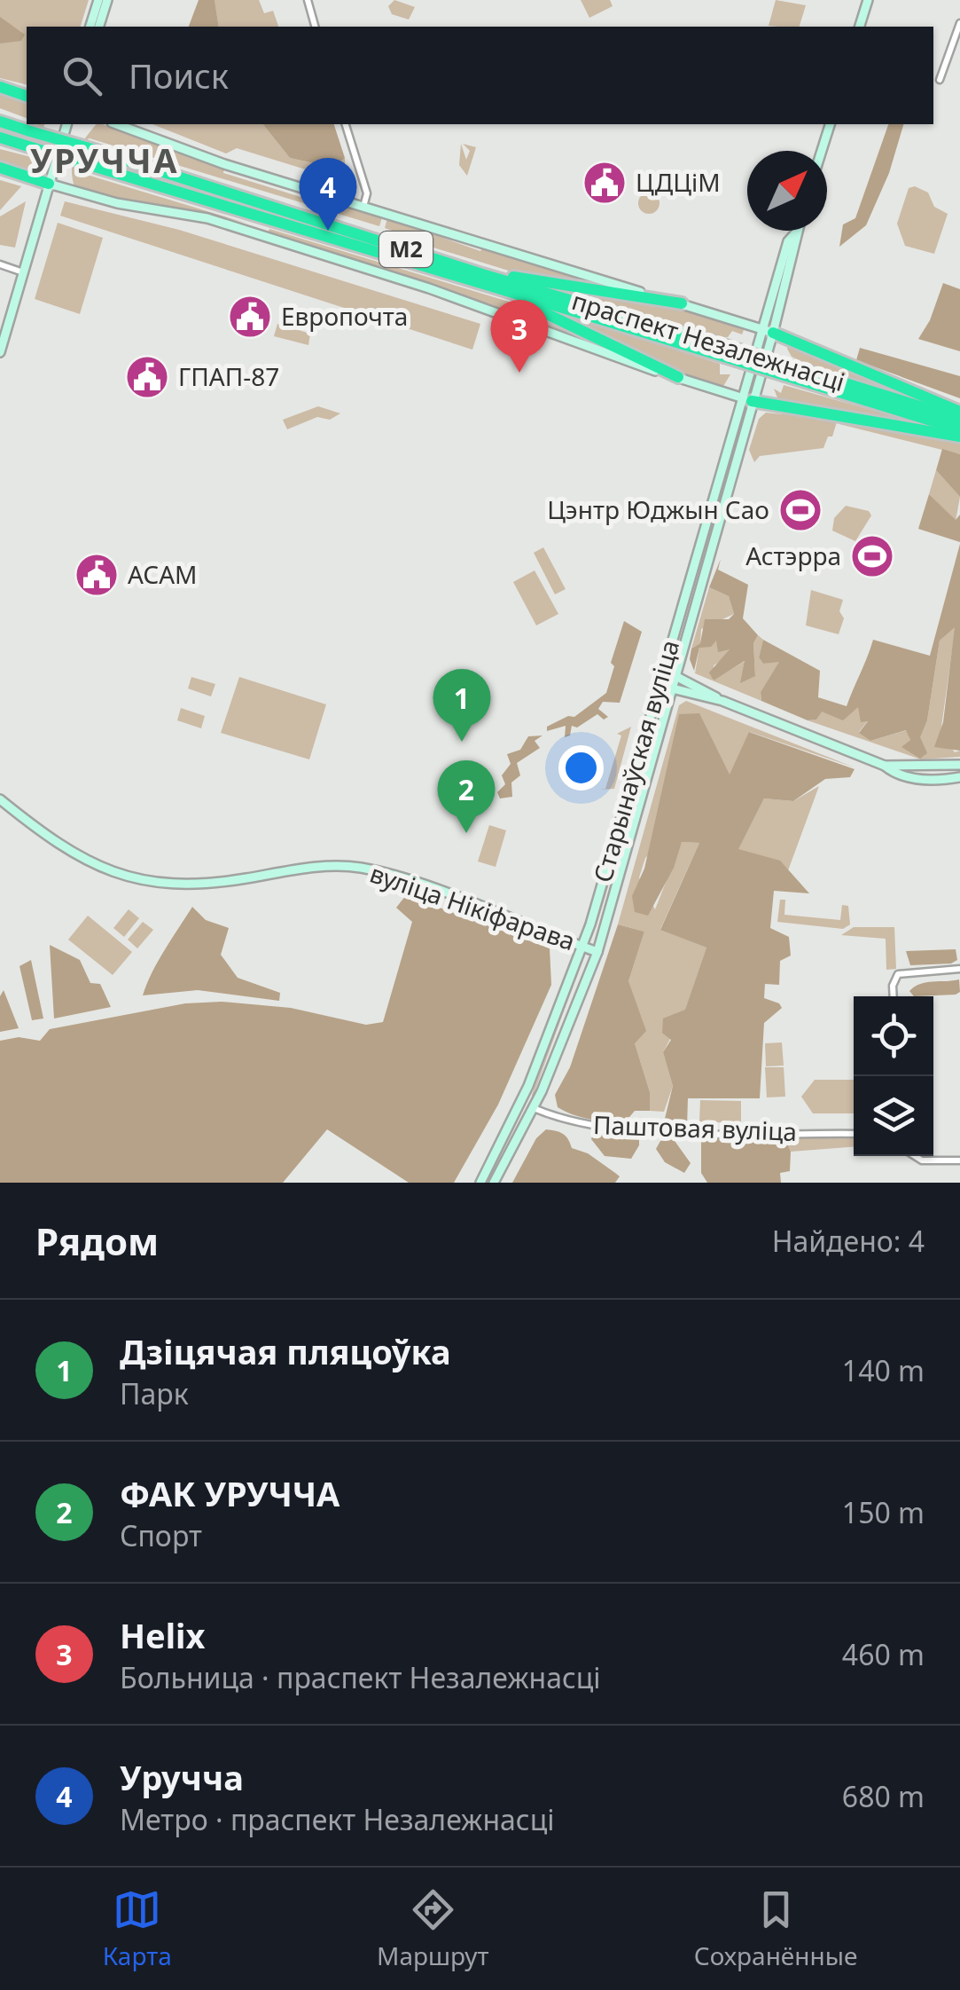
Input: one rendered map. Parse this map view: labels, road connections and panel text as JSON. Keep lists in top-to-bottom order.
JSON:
{
  "streets": {
    "highway": ["М2", "праспект Незалежнасці"],
    "main road": ["Старынаўская вуліца", "вуліца Нікіфарава"],
    "street": ["Паштовая вуліца"]
  },
  "crossings": [
    ["праспект Незалежнасці", "Старынаўская вуліца"],
    ["Старынаўская вуліца", "вуліца Нікіфарава"],
    ["Старынаўская вуліца", "Паштовая вуліца"]
  ],
  "districts": ["УРУЧЧА"],
  "places": {
    "public building": [
      "ЦДЦіМ",
      "Европочта",
      "ГПАП-87",
      "АСАМ"
    ],
    "sports": ["Цэнтр Юджын Сао", "Астэрра"]
  },
  "north": "top right",
  "page": {
    "search": "Поиск",
    "pins": [
      "4",
      "3",
      "1",
      "2"
    ],
    "heading": ["Рядом", "Найдено: 4"],
    "list": [
      {
        "mark": "1",
        "name": "Дзіцячая пляцоўка",
        "note": "Парк",
        "value": "140 m"
      },
      {
        "mark": "2",
        "name": "ФАК УРУЧЧА",
        "note": "Спорт",
        "value": "150 m"
      },
      {
        "mark": "3",
        "name": "Helix",
        "note": "Больница · праспект Незалежнасці",
        "value": "460 m"
      },
      {
        "mark": "4",
        "name": "Уручча",
        "note": "Метро · праспект Незалежнасці",
        "value": "680 m"
      }
    ],
    "nav": ["Карта", "Маршрут", "Сохранённые"]
  }
}
